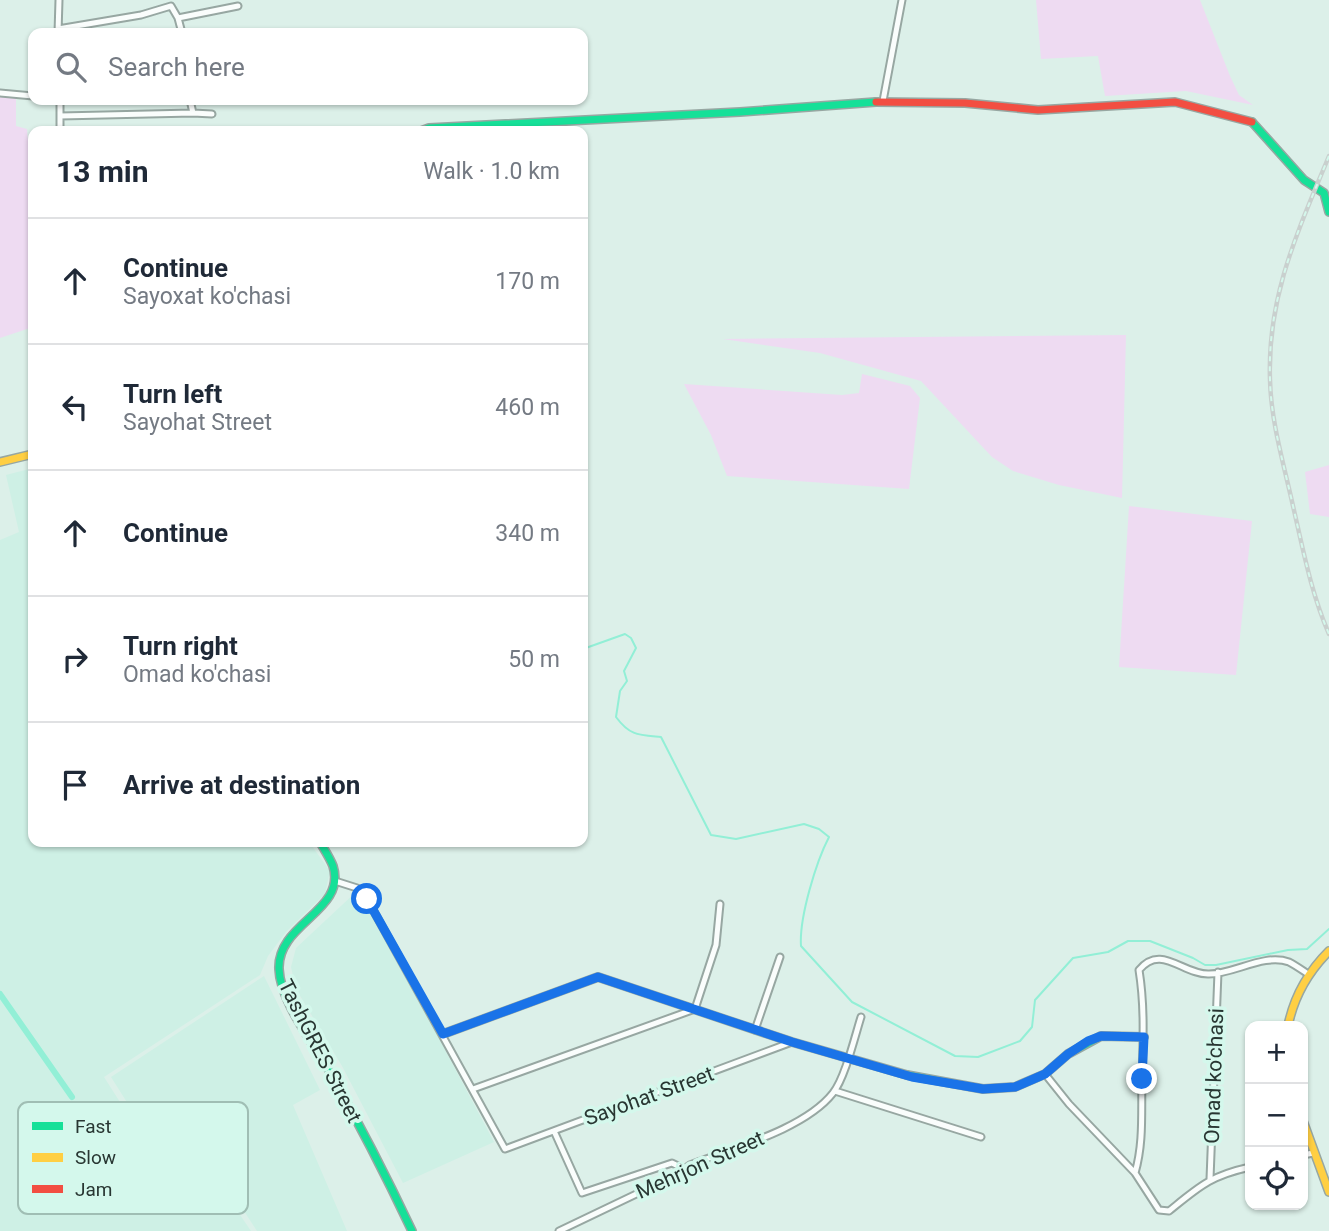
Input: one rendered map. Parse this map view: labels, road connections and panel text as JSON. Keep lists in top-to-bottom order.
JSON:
{
  "streets": {
    "street": [
      "TashGRES Street",
      "Omad ko'chasi",
      "Sayohat Street",
      "Mehrjon Street"
    ]
  },
  "legend": ["Fast", "Slow", "Jam"],
  "page": {
    "search": "Search here",
    "heading": ["13 min", "Walk · 1.0 km"],
    "list": [
      ["Continue", "Sayoxat ko'chasi", "170 m"],
      ["Turn left", "Sayohat Street", "460 m"],
      ["Continue", "340 m"],
      ["Turn right", "Omad ko'chasi", "50 m"],
      "Arrive at destination"
    ],
    "map_buttons": ["+", "−"]
  }
}
